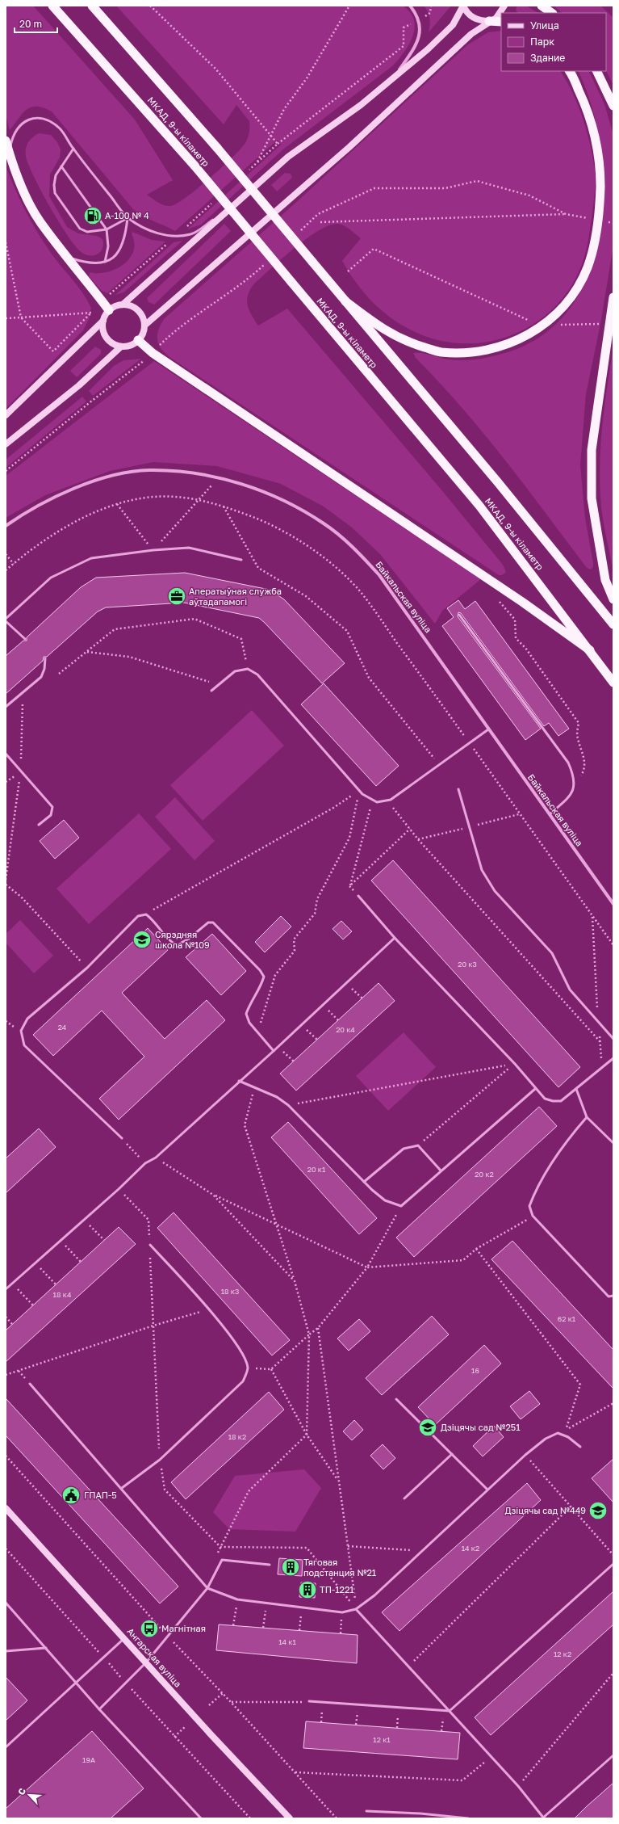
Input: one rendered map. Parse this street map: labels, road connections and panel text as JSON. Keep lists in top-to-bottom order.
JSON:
{
  "streets": {
    "highway": ["МКАД, 9-ы кіламетр"],
    "main road": ["Ангарская вуліца"],
    "street": ["Байкальская вуліца"]
  },
  "places": {
    "fuel station": ["А-100 № 4"],
    "office": ["Аператыўная служба аўтадапамогі"],
    "school or university": ["Сярэдняя школа №109", "Дзіцячы сад №251", "Дзіцячы сад №449"],
    "public building": ["ГПАП-5"],
    "building": ["Тяговая подстанция №21", "ТП-1221"],
    "bus stop": ["Магнітная"]
  },
  "house_numbers": [
    "20 к3",
    "24",
    "20 к4",
    "20 к1",
    "20 к2",
    "18 к3",
    "18 к4",
    "62 к1",
    "16",
    "18 к2",
    "14 к2",
    "14 к1",
    "12 к2",
    "12 к1",
    "19А"
  ],
  "legend": ["Улица", "Парк", "Здание"],
  "scale_bar": "20 m",
  "north": "top left"
}
